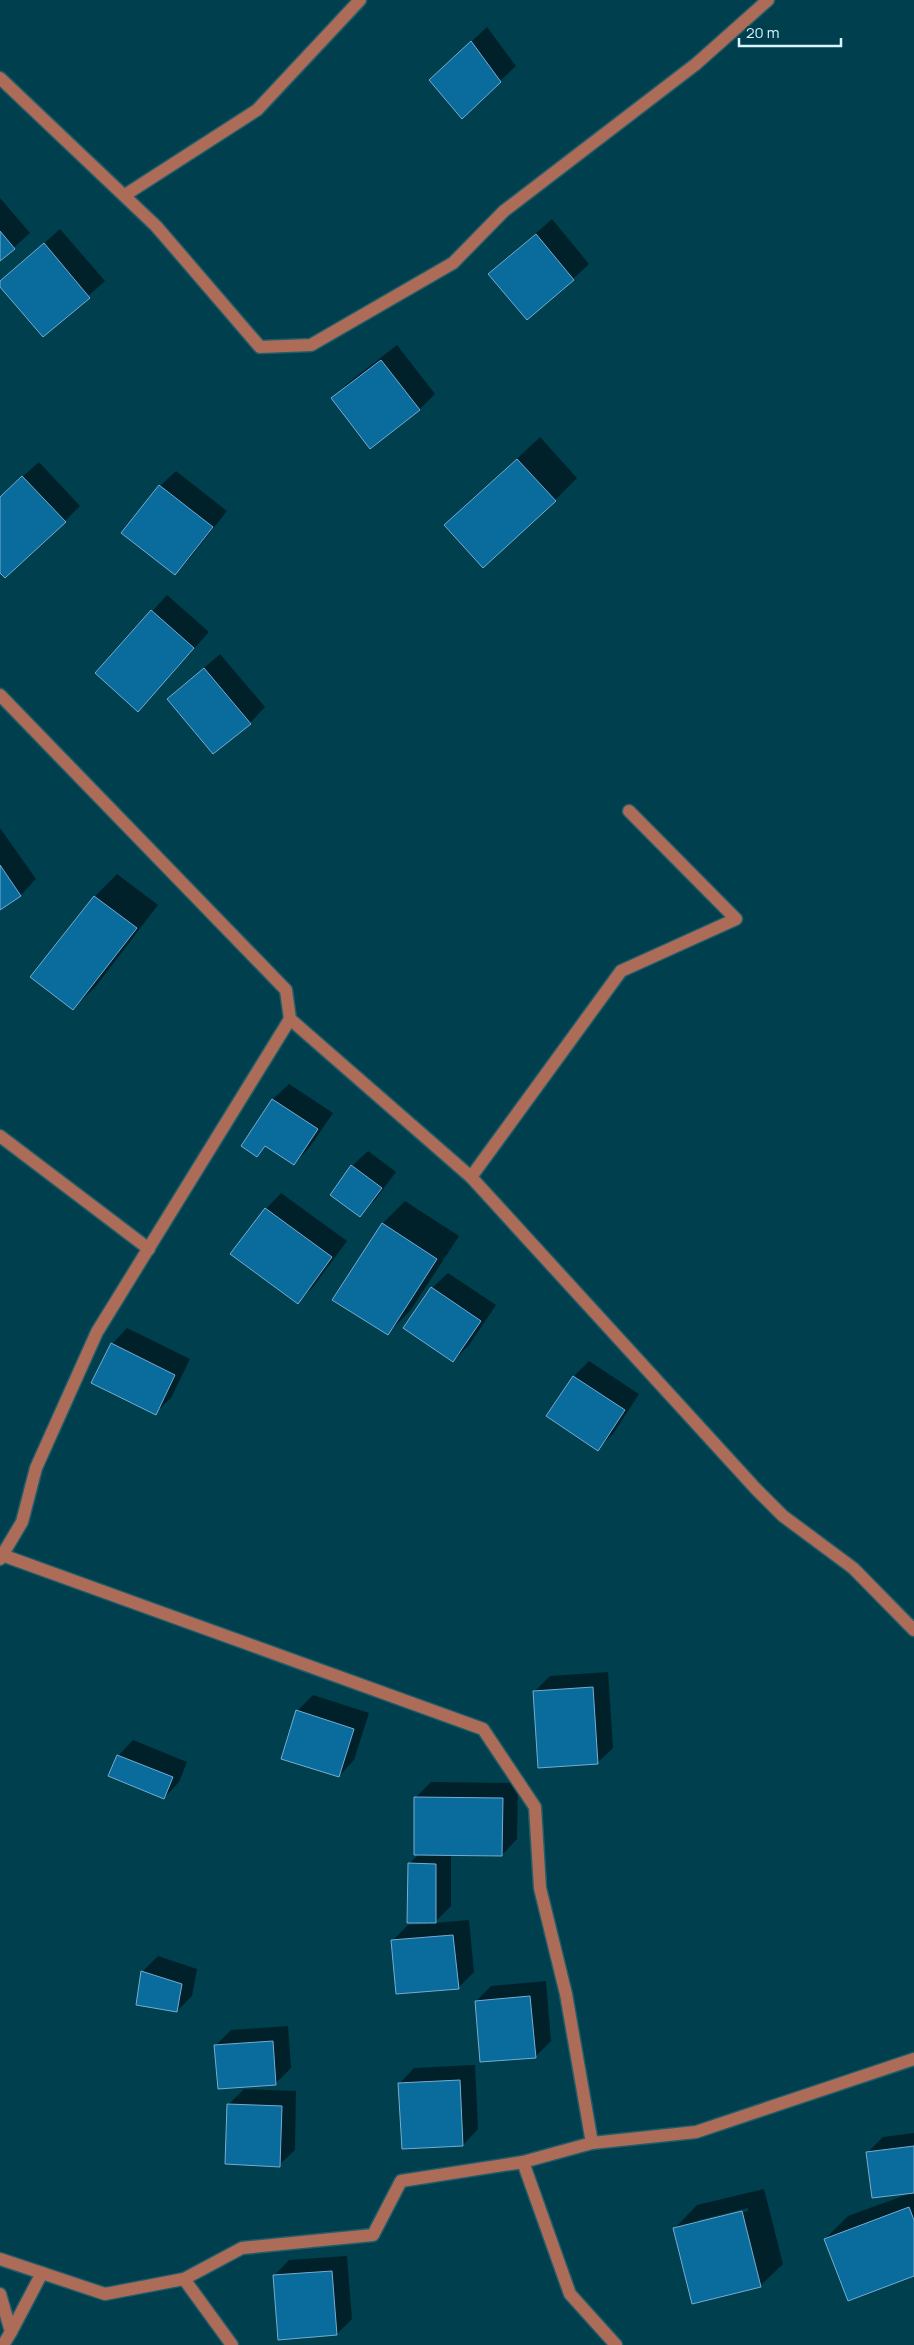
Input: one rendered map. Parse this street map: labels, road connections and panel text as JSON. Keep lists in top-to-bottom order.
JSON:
{
  "scale_bar": "20 m"
}
